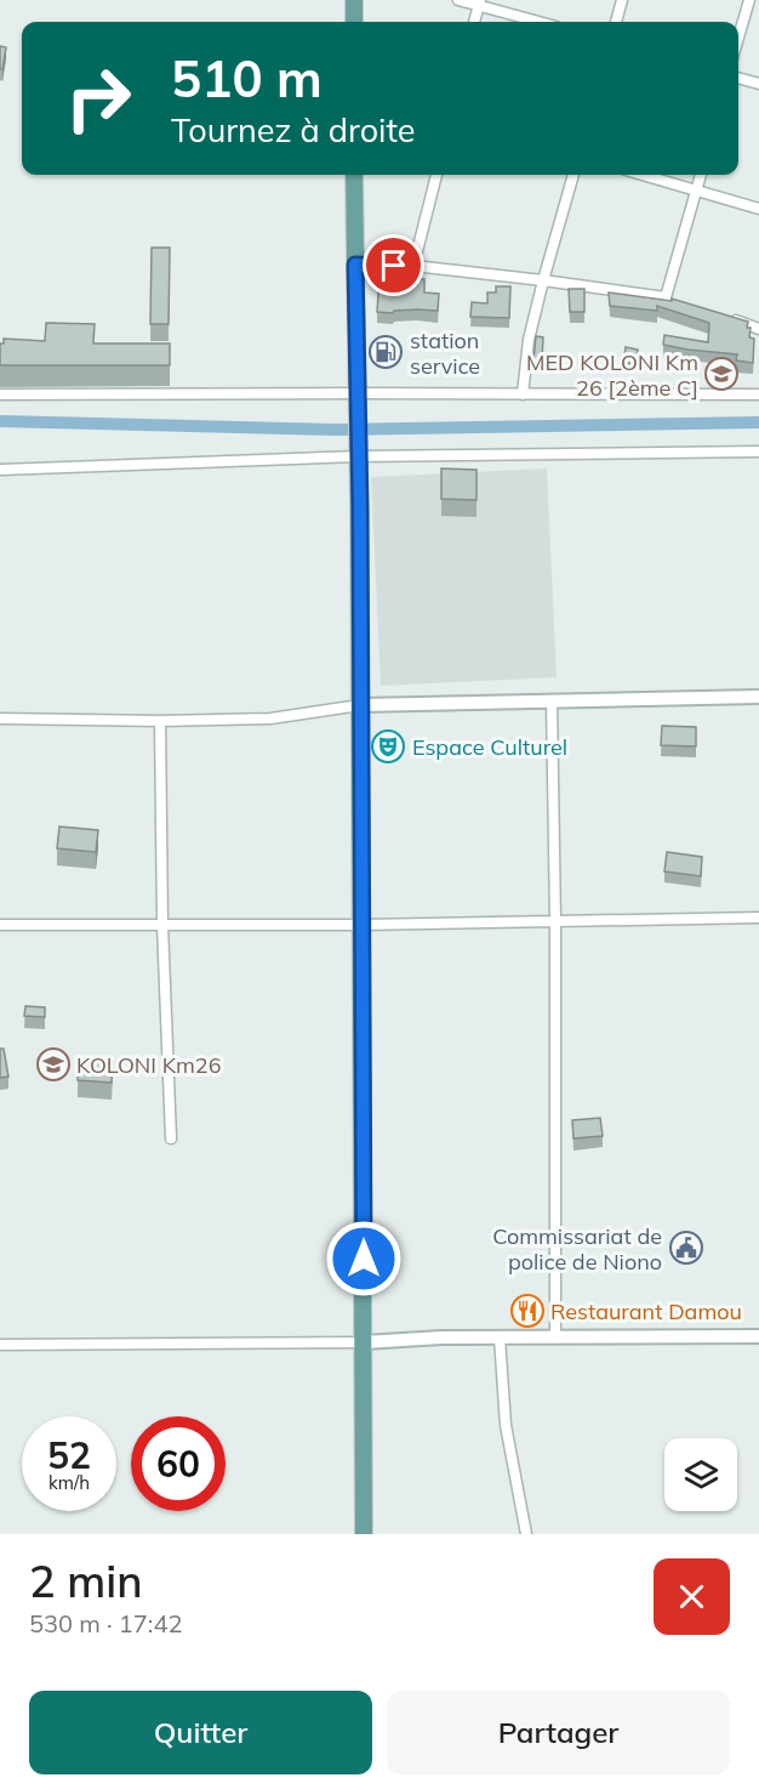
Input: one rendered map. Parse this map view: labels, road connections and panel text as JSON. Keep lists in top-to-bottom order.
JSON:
{
  "places": {
    "fuel station": ["station service"],
    "school or university": ["MED KOLONI Km 26 [2ème C]", "KOLONI Km26"],
    "theatre": ["Espace Culturel"],
    "public building": ["Commissariat de police de Niono"],
    "restaurant": ["Restaurant Damou"]
  },
  "page": {
    "turn": ["510 m", "Tournez à droite"],
    "speed": "52 km/h",
    "limit": "60",
    "heading": ["2 min", "530 m · 17:42"],
    "buttons": ["Quitter", "Partager"]
  }
}
